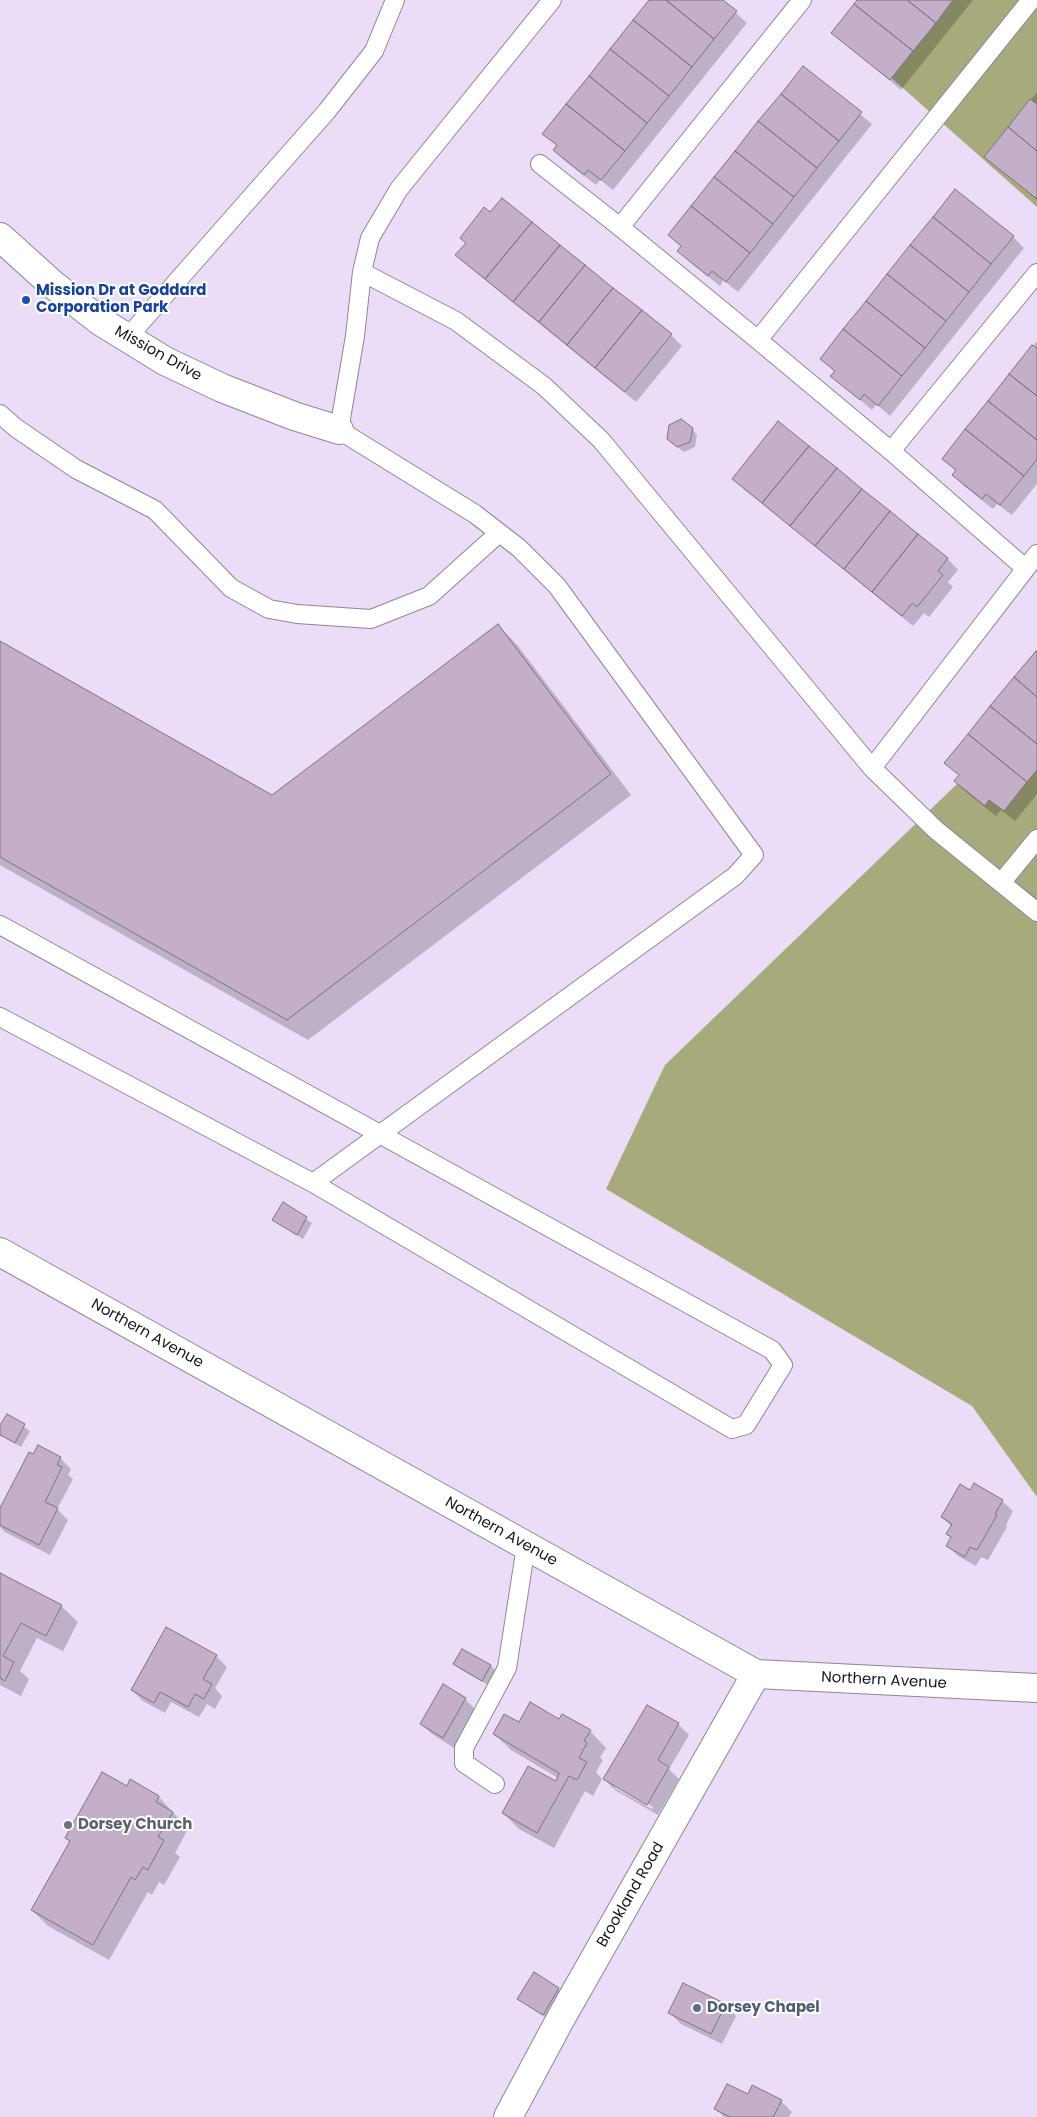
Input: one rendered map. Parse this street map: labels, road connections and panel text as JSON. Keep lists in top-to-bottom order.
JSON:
{
  "streets": {
    "street": ["Mission Drive", "Northern Avenue", "Brookland Road"]
  },
  "crossings": [
    ["Northern Avenue", "Brookland Road"]
  ],
  "places": ["Mission Dr at Goddard Corporation Park", "Dorsey Church", "Dorsey Chapel"]
}
